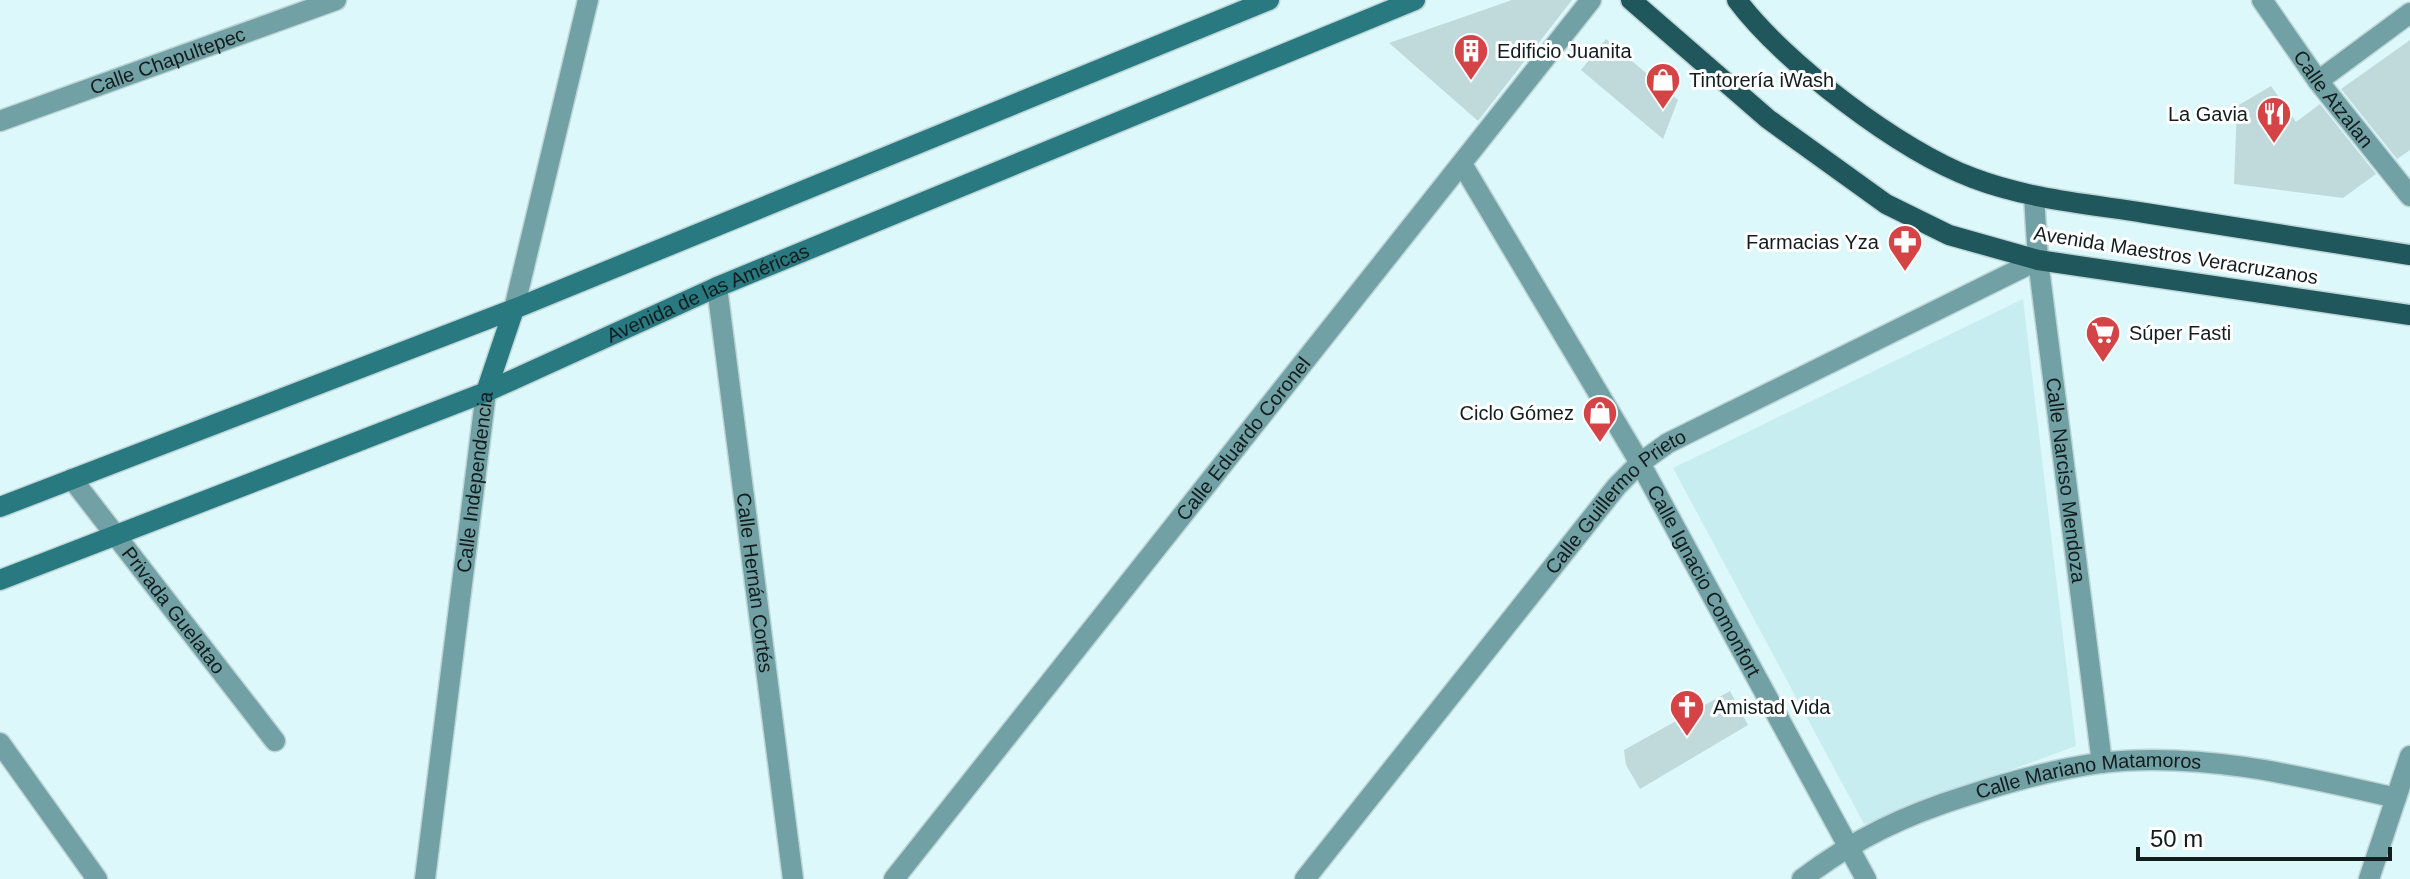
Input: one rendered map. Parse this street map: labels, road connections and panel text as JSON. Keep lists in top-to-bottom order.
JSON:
{
  "streets": {
    "main road": ["Avenida Maestros Veracruzanos", "Avenida de las Américas", "Calle Independencia"],
    "street": [
      "Calle Chapultepec",
      "Calle Atzalan",
      "Calle Eduardo Coronel",
      "Calle Narciso Mendoza",
      "Calle Guillermo Prieto",
      "Calle Ignacio Comonfort",
      "Calle Hernán Cortés",
      "Privada Guelatao",
      "Calle Mariano Matamoros"
    ]
  },
  "crossings": [
    ["Avenida Maestros Veracruzanos", "Calle Narciso Mendoza"],
    ["Avenida Maestros Veracruzanos", "Calle Guillermo Prieto"],
    ["Avenida de las Américas", "Calle Independencia"],
    ["Avenida de las Américas", "Calle Hernán Cortés"],
    ["Avenida de las Américas", "Privada Guelatao"],
    ["Calle Eduardo Coronel", "Calle Ignacio Comonfort"],
    ["Calle Narciso Mendoza", "Calle Guillermo Prieto"],
    ["Calle Narciso Mendoza", "Calle Mariano Matamoros"],
    ["Calle Guillermo Prieto", "Calle Ignacio Comonfort"],
    ["Calle Ignacio Comonfort", "Calle Mariano Matamoros"]
  ],
  "places": {
    "building": ["Edificio Juanita"],
    "shop": ["Tintorería iWash", "Ciclo Gómez"],
    "restaurant": ["La Gavia"],
    "pharmacy": ["Farmacias Yza"],
    "supermarket": ["Súper Fasti"],
    "church": ["Amistad Vida"]
  },
  "scale_bar": "50 m"
}
